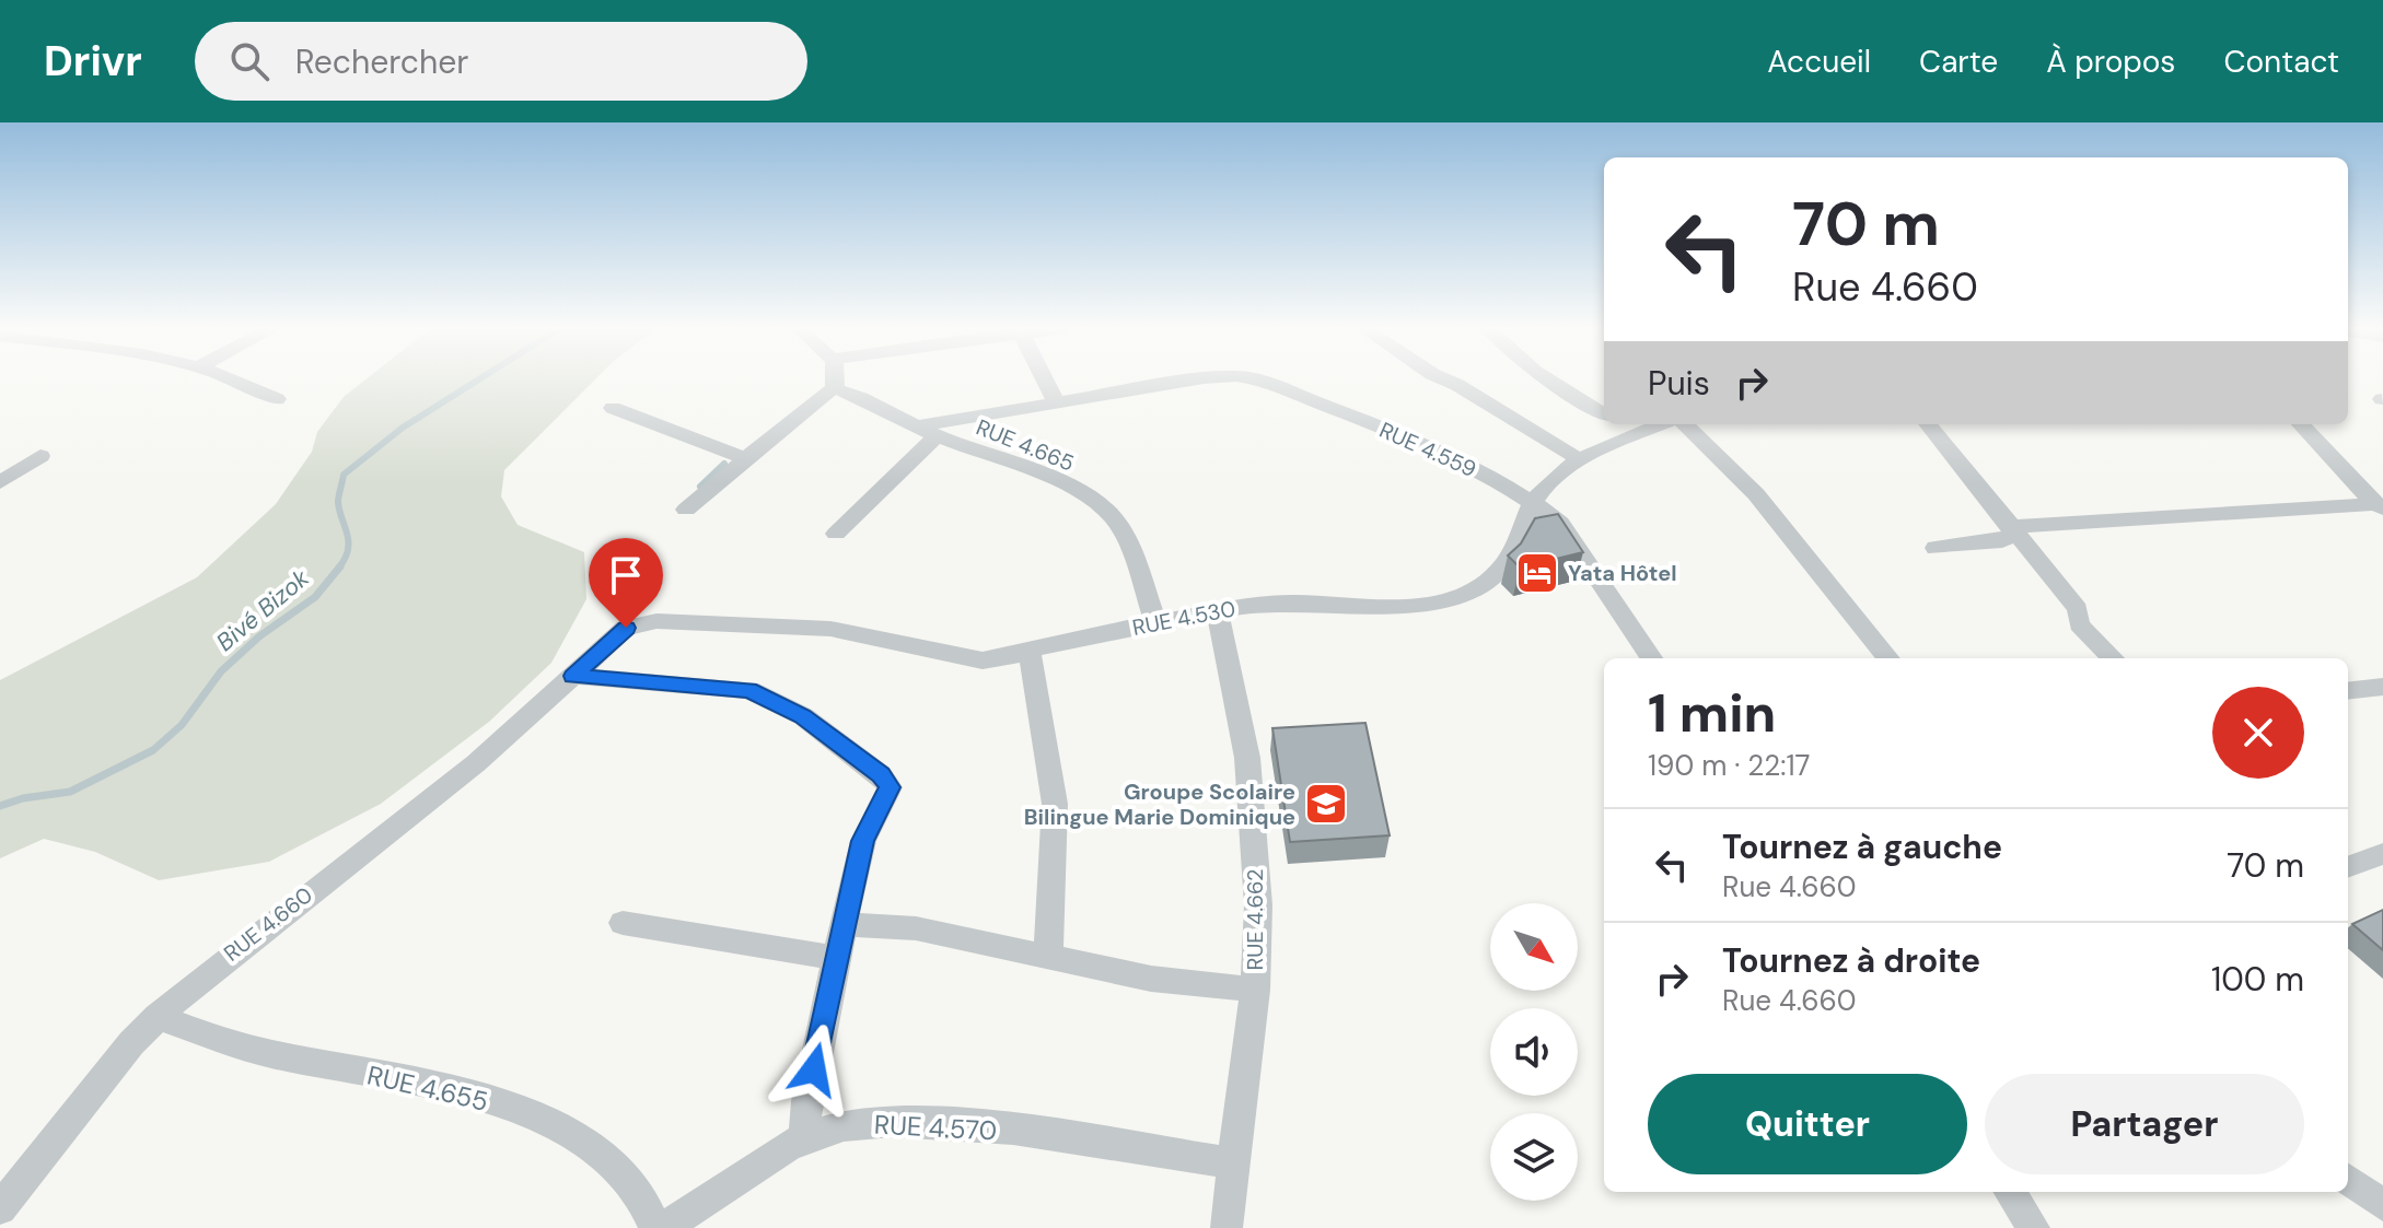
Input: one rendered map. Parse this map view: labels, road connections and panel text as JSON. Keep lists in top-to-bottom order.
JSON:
{
  "streets": {
    "street": [
      "RUE 4.665",
      "RUE 4.559",
      "RUE 4.530",
      "RUE 4.662",
      "RUE 4.660",
      "RUE 4.655",
      "RUE 4.570"
    ]
  },
  "crossings": [
    ["RUE 4.665", "RUE 4.559"],
    ["RUE 4.665", "RUE 4.530"],
    ["RUE 4.559", "RUE 4.530"],
    ["RUE 4.530", "RUE 4.662"],
    ["RUE 4.530", "RUE 4.660"],
    ["RUE 4.662", "RUE 4.570"],
    ["RUE 4.660", "RUE 4.655"]
  ],
  "water": ["Bivé Bizok"],
  "places": {
    "hotel": ["Yata Hôtel"],
    "school or university": ["Groupe Scolaire Bilingue Marie Dominique"]
  },
  "north": "bottom right",
  "page": {
    "header": "Drivr",
    "search": "Rechercher",
    "nav": [
      "Accueil",
      "Carte",
      "À propos",
      "Contact"
    ],
    "turn": ["70 m", "Rue 4.660"],
    "then": "Puis",
    "heading": ["1 min", "190 m · 22:17"],
    "list": [
      {
        "name": "Tournez à gauche",
        "note": "Rue 4.660",
        "value": "70 m"
      },
      {
        "name": "Tournez à droite",
        "note": "Rue 4.660",
        "value": "100 m"
      }
    ],
    "buttons": ["Quitter", "Partager"]
  }
}
